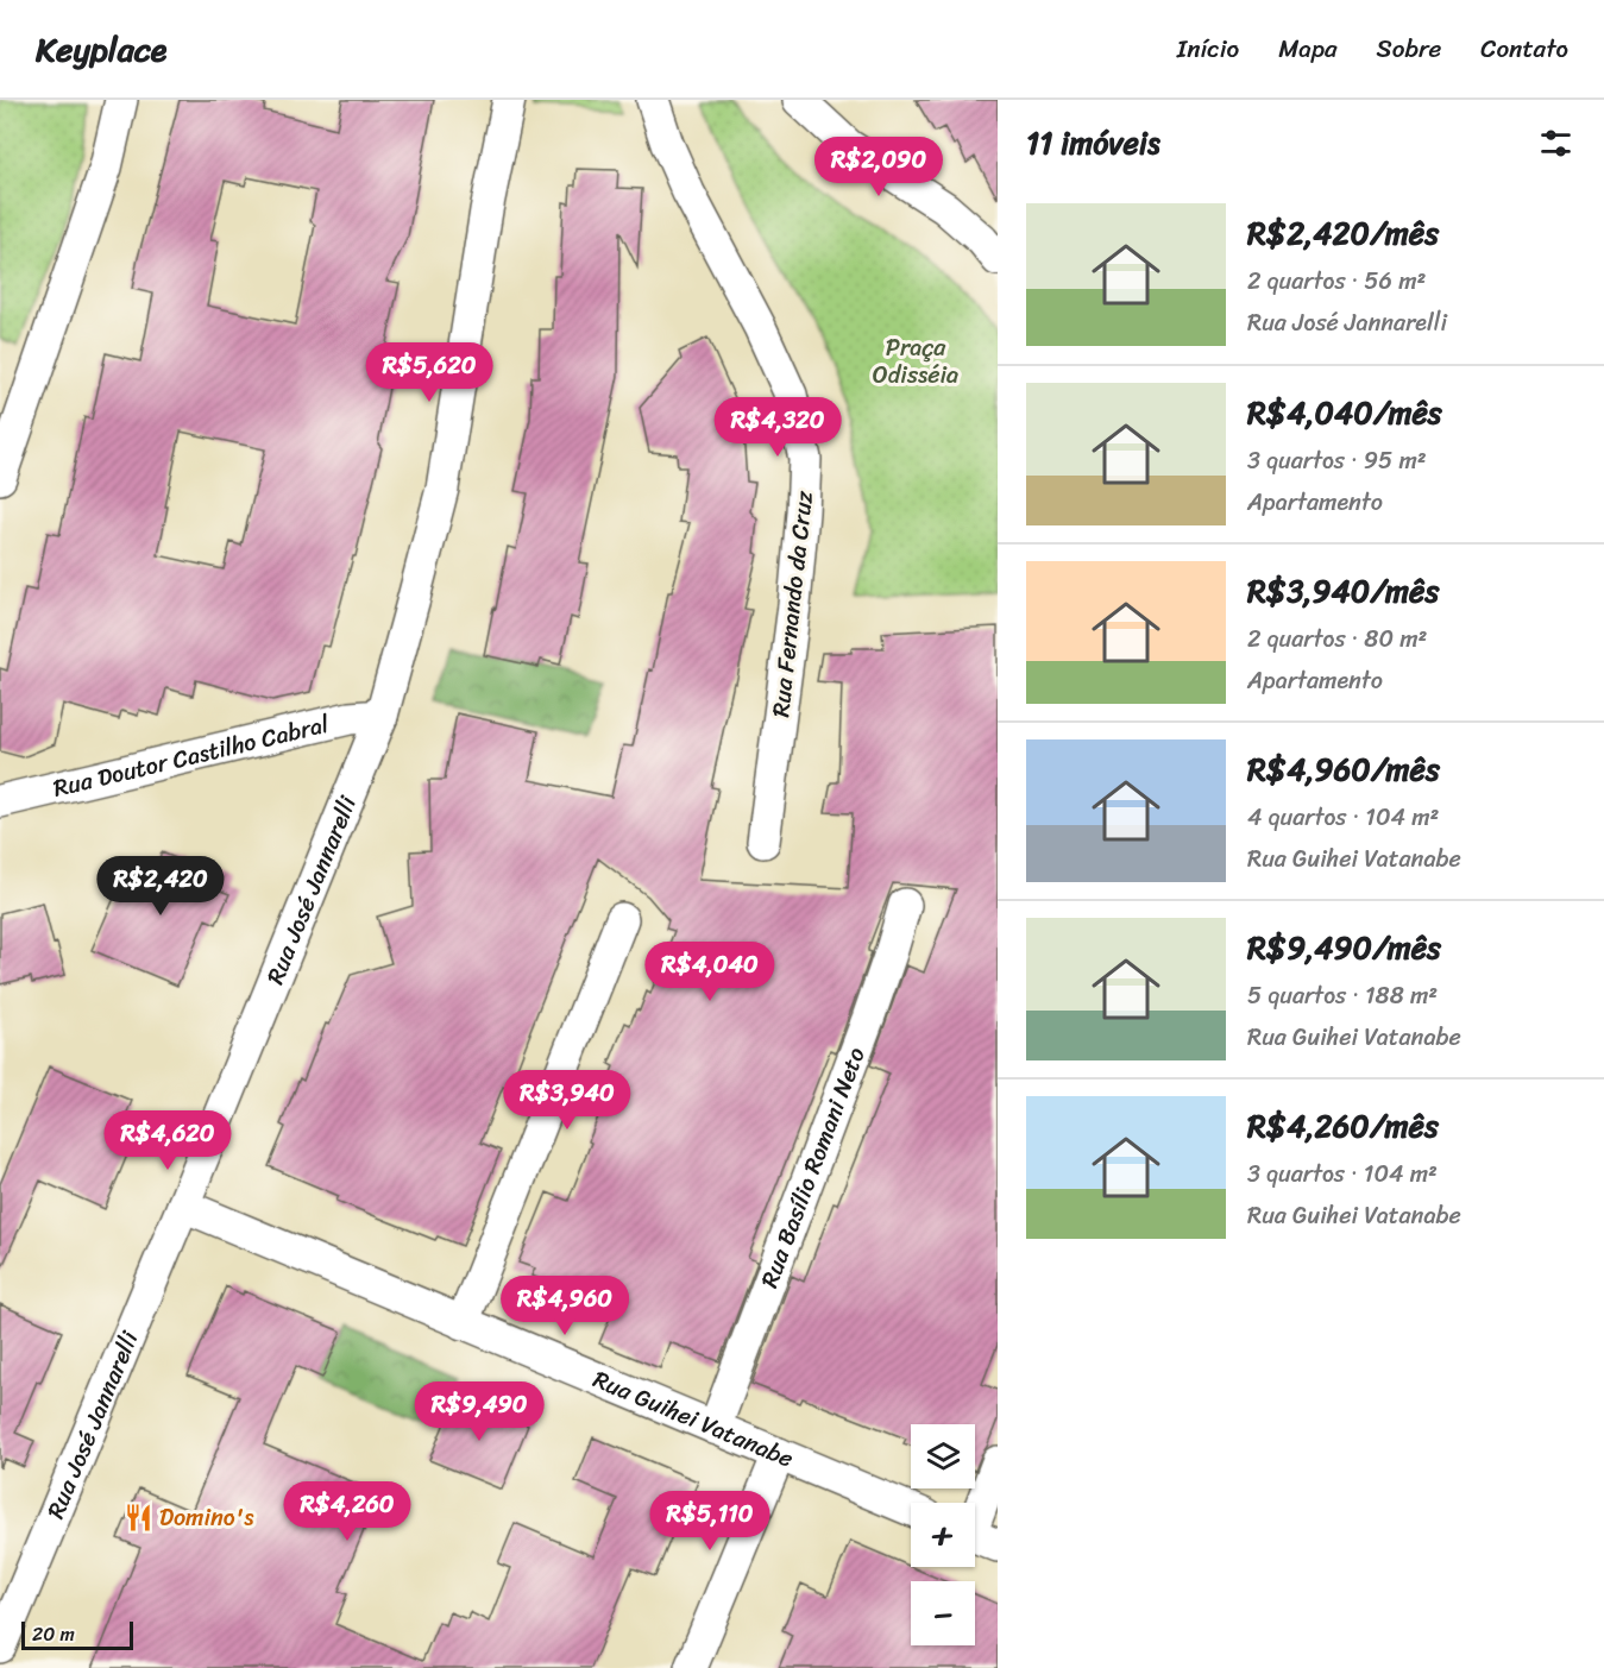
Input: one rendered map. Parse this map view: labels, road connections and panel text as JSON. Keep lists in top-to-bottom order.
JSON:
{
  "streets": {
    "street": [
      "Rua Fernando da Cruz",
      "Rua Doutor Castilho Cabral",
      "Rua José Jannarelli",
      "Rua Basílio Romani Neto",
      "Rua Guihei Vatanabe"
    ]
  },
  "crossings": [
    ["Rua Doutor Castilho Cabral", "Rua José Jannarelli"],
    ["Rua José Jannarelli", "Rua Guihei Vatanabe"],
    ["Rua Basílio Romani Neto", "Rua Guihei Vatanabe"]
  ],
  "parks": ["Praça Odisséia"],
  "places": {
    "restaurant": ["Domino's"]
  },
  "scale_bar": "20 m",
  "page": {
    "header": "Keyplace",
    "nav": [
      "Início",
      "Mapa",
      "Sobre",
      "Contato"
    ],
    "heading": "11 imóveis",
    "price": [
      "R$2,090",
      "R$5,620",
      "R$4,320",
      "R$2,420",
      "R$4,040",
      "R$3,940",
      "R$4,620",
      "R$4,960",
      "R$9,490",
      "R$4,260",
      "R$5,110"
    ],
    "list": [
      {
        "name": "R$2,420/mês",
        "note": "2 quartos · 56 m² · Rua José Jannarelli"
      },
      {
        "name": "R$4,040/mês",
        "note": "3 quartos · 95 m² · Apartamento"
      },
      {
        "name": "R$3,940/mês",
        "note": "2 quartos · 80 m² · Apartamento"
      },
      {
        "name": "R$4,960/mês",
        "note": "4 quartos · 104 m² · Rua Guihei Vatanabe"
      },
      {
        "name": "R$9,490/mês",
        "note": "5 quartos · 188 m² · Rua Guihei Vatanabe"
      },
      {
        "name": "R$4,260/mês",
        "note": "3 quartos · 104 m² · Rua Guihei Vatanabe"
      }
    ],
    "map_buttons": ["+", "−"],
    "scale": "20 m"
  }
}
